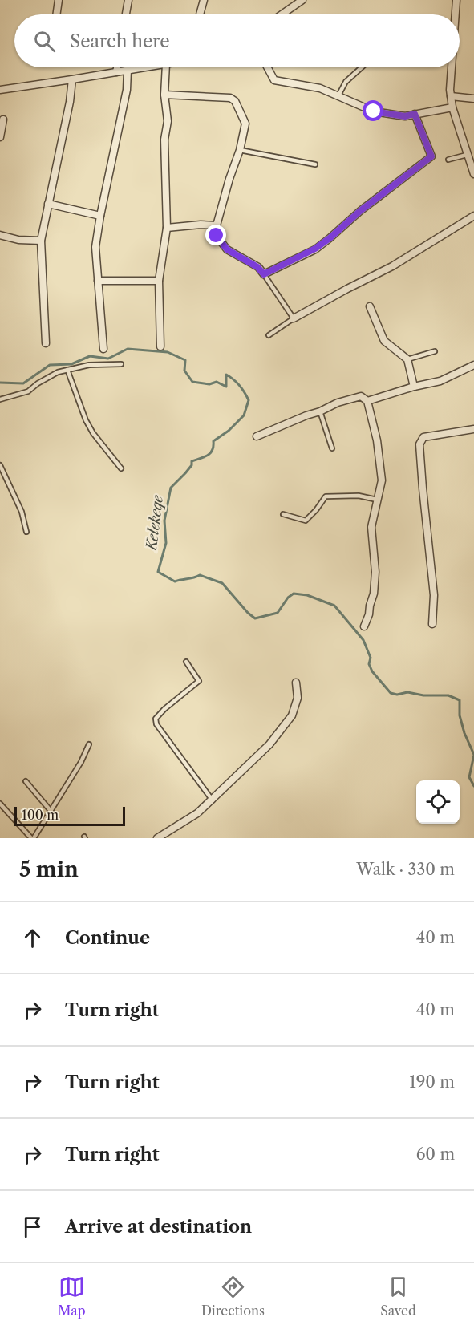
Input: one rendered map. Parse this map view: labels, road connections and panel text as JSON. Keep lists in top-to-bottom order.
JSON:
{
  "water": ["Kelekeqe"],
  "scale_bar": "100 m",
  "page": {
    "search": "Search here",
    "scale": "100 m",
    "heading": ["5 min", "Walk · 330 m"],
    "list": [
      ["Continue", "40 m"],
      ["Turn right", "40 m"],
      ["Turn right", "190 m"],
      ["Turn right", "60 m"],
      "Arrive at destination"
    ],
    "nav": ["Map", "Directions", "Saved"]
  }
}
